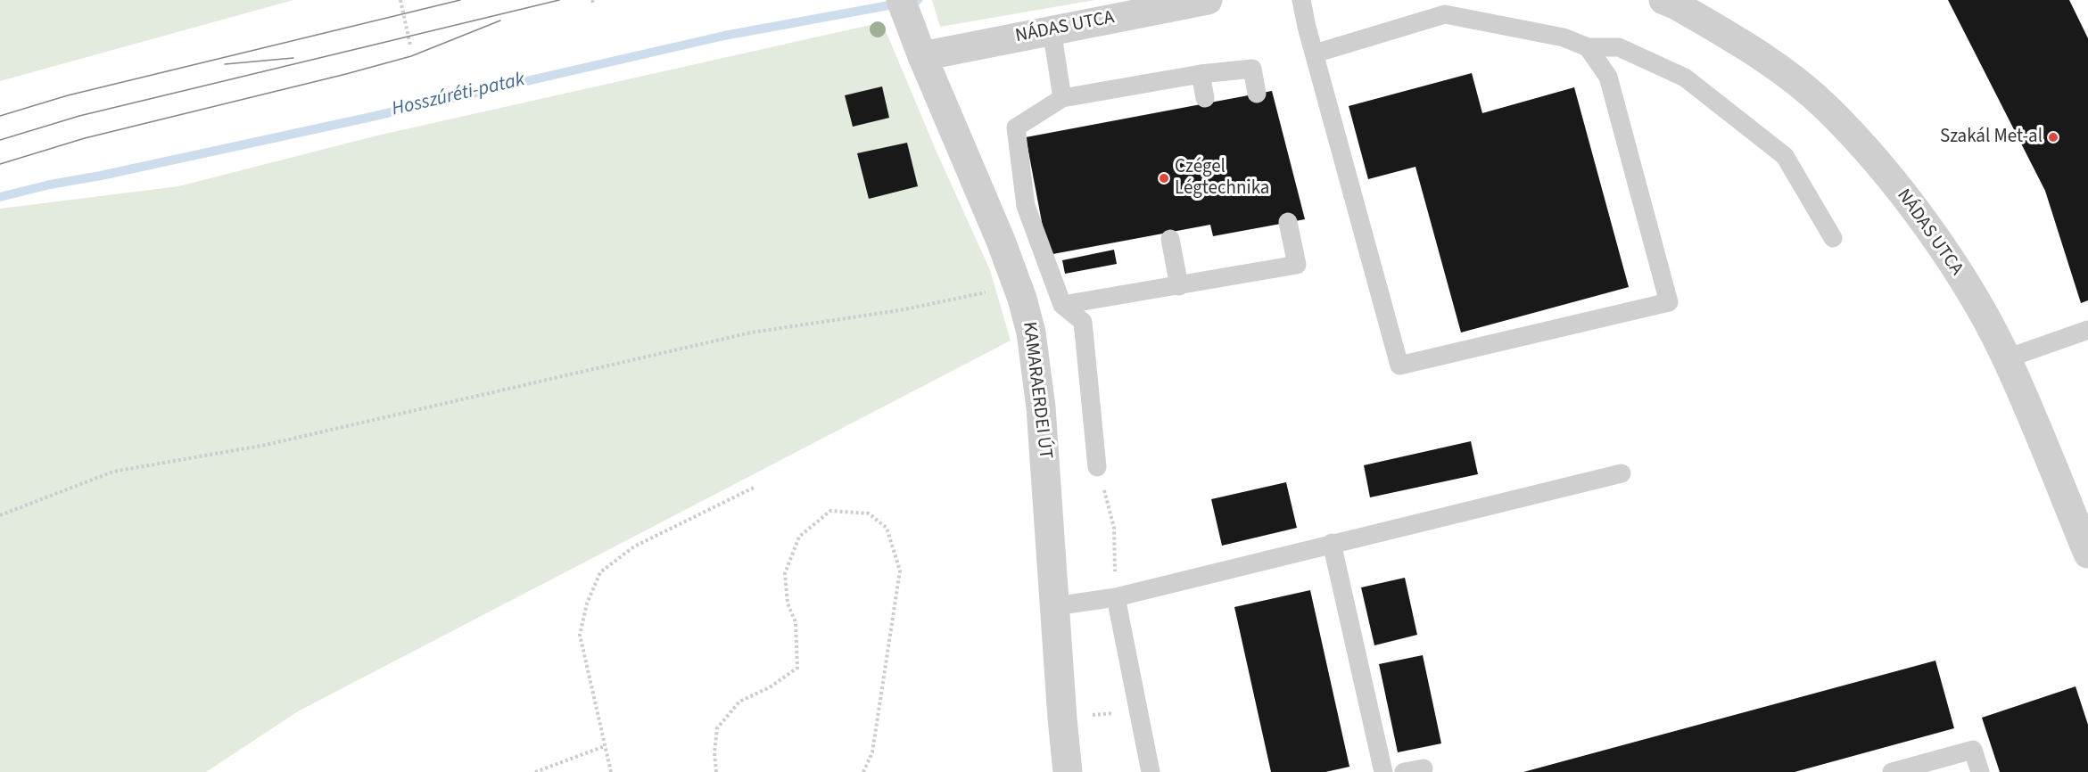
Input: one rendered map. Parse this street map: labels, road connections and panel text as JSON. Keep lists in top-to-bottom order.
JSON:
{
  "streets": {
    "street": ["NÁDAS UTCA", "KAMARAERDEI ÚT"]
  },
  "crossings": [
    ["NÁDAS UTCA", "KAMARAERDEI ÚT"]
  ],
  "water": ["Hosszúréti-patak"],
  "places": ["Szakál Met-al", "Czégel Légtechnika"]
}
